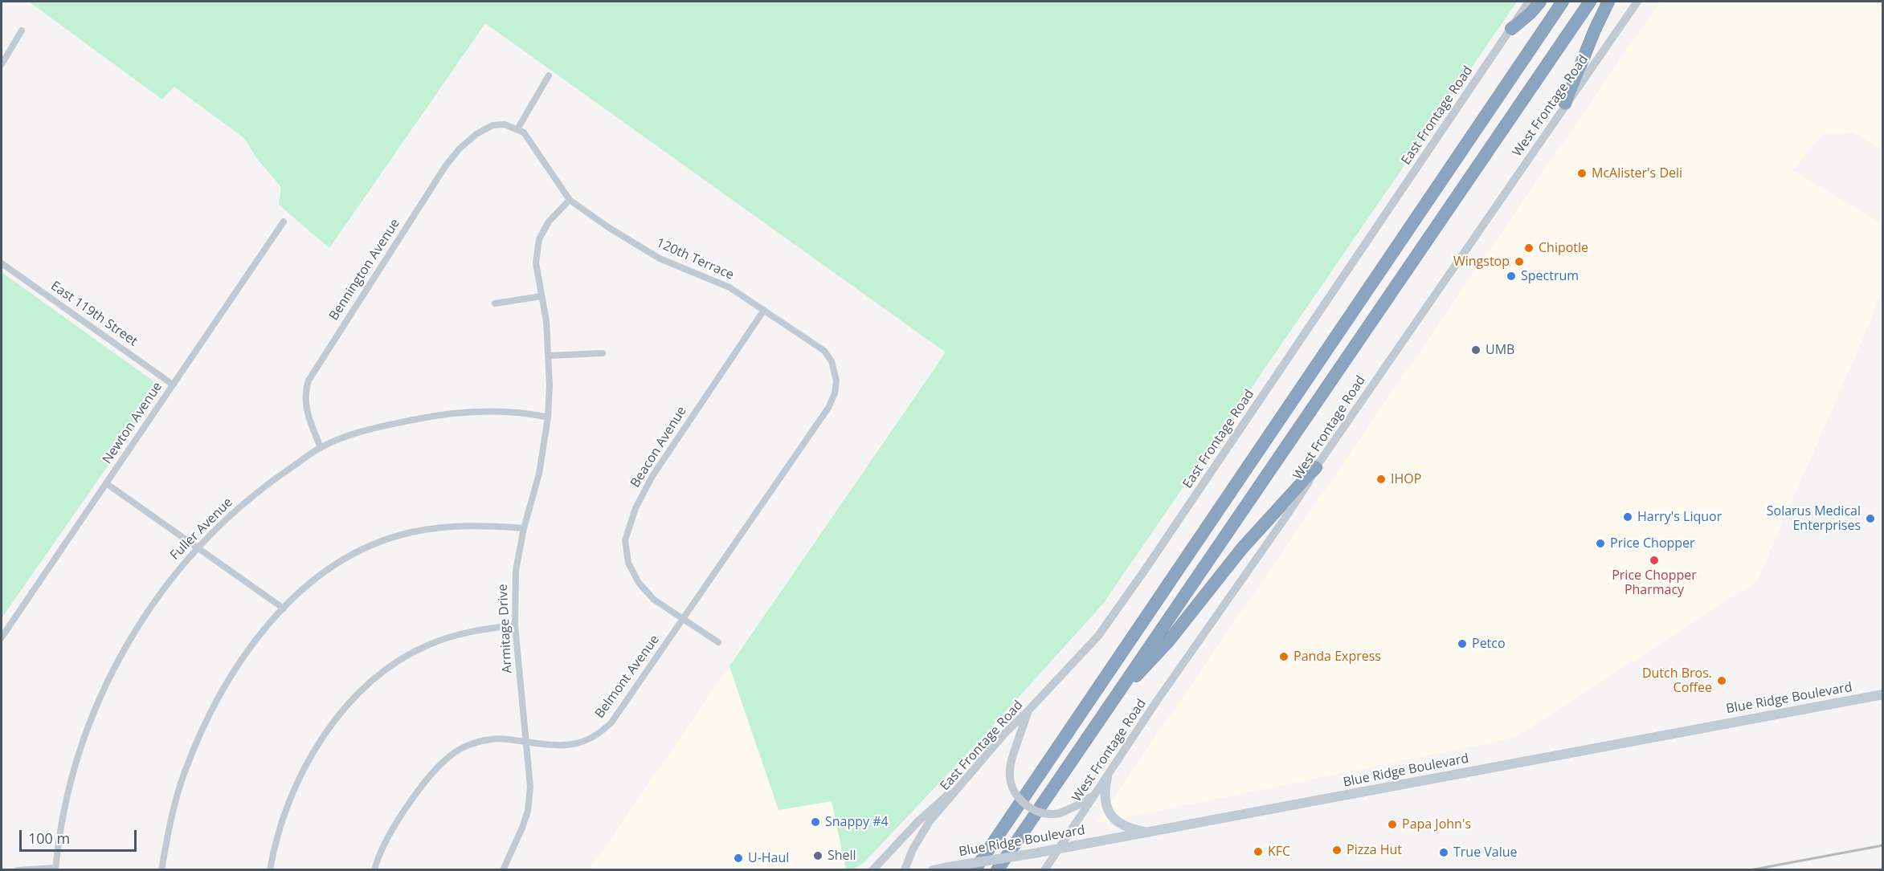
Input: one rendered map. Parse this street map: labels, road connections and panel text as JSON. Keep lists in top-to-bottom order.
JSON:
{
  "streets": {
    "main road": ["Blue Ridge Boulevard"],
    "street": [
      "West Frontage Road",
      "East Frontage Road",
      "120th Terrace",
      "Bennington Avenue",
      "East 119th Street",
      "Newton Avenue",
      "Beacon Avenue",
      "Fuller Avenue",
      "Armitage Drive",
      "Belmont Avenue"
    ]
  },
  "crossings": [
    ["West Frontage Road", "Blue Ridge Boulevard"],
    ["120th Terrace", "Bennington Avenue"],
    ["120th Terrace", "Beacon Avenue"],
    ["120th Terrace", "Armitage Drive"],
    ["120th Terrace", "Belmont Avenue"],
    ["Bennington Avenue", "Fuller Avenue"],
    ["East 119th Street", "Newton Avenue"],
    ["Beacon Avenue", "Belmont Avenue"],
    ["Fuller Avenue", "Armitage Drive"],
    ["Armitage Drive", "Belmont Avenue"]
  ],
  "places": [
    "McAlister's Deli",
    "Chipotle",
    "Wingstop",
    "Spectrum",
    "UMB",
    "IHOP",
    "Harry's Liquor",
    "Solarus Medical Enterprises",
    "Price Chopper",
    "Price Chopper Pharmacy",
    "Petco",
    "Panda Express",
    "Dutch Bros. Coffee",
    "Snappy #4",
    "Papa John's",
    "Pizza Hut",
    "KFC",
    "True Value",
    "Shell",
    "U-Haul"
  ],
  "scale_bar": "100 m"
}
